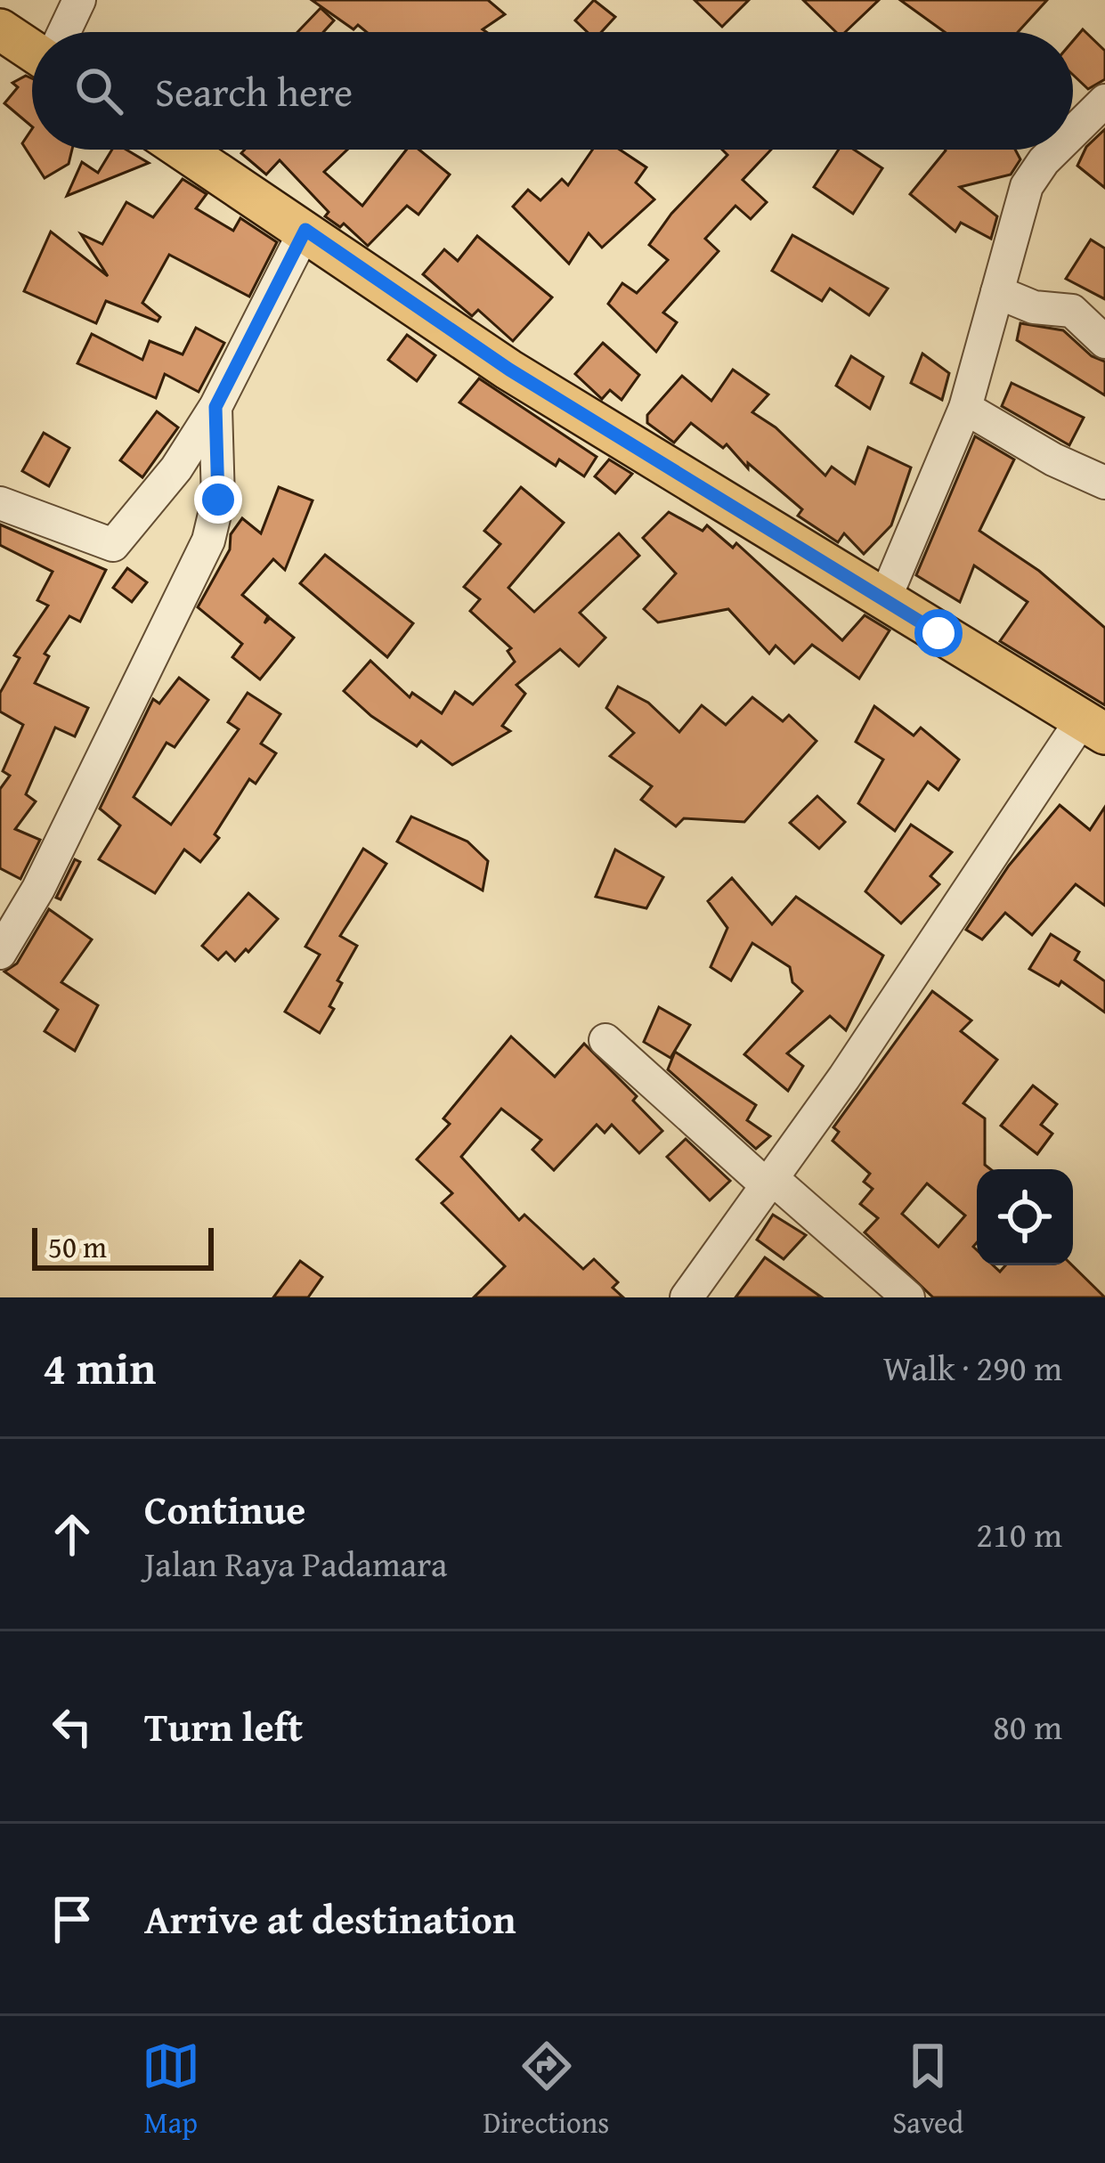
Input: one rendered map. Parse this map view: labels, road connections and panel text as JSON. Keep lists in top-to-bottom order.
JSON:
{
  "scale_bar": "50 m",
  "page": {
    "search": "Search here",
    "scale": "50 m",
    "heading": ["4 min", "Walk · 290 m"],
    "list": [
      ["Continue", "Jalan Raya Padamara", "210 m"],
      ["Turn left", "80 m"],
      "Arrive at destination"
    ],
    "nav": ["Map", "Directions", "Saved"]
  }
}
